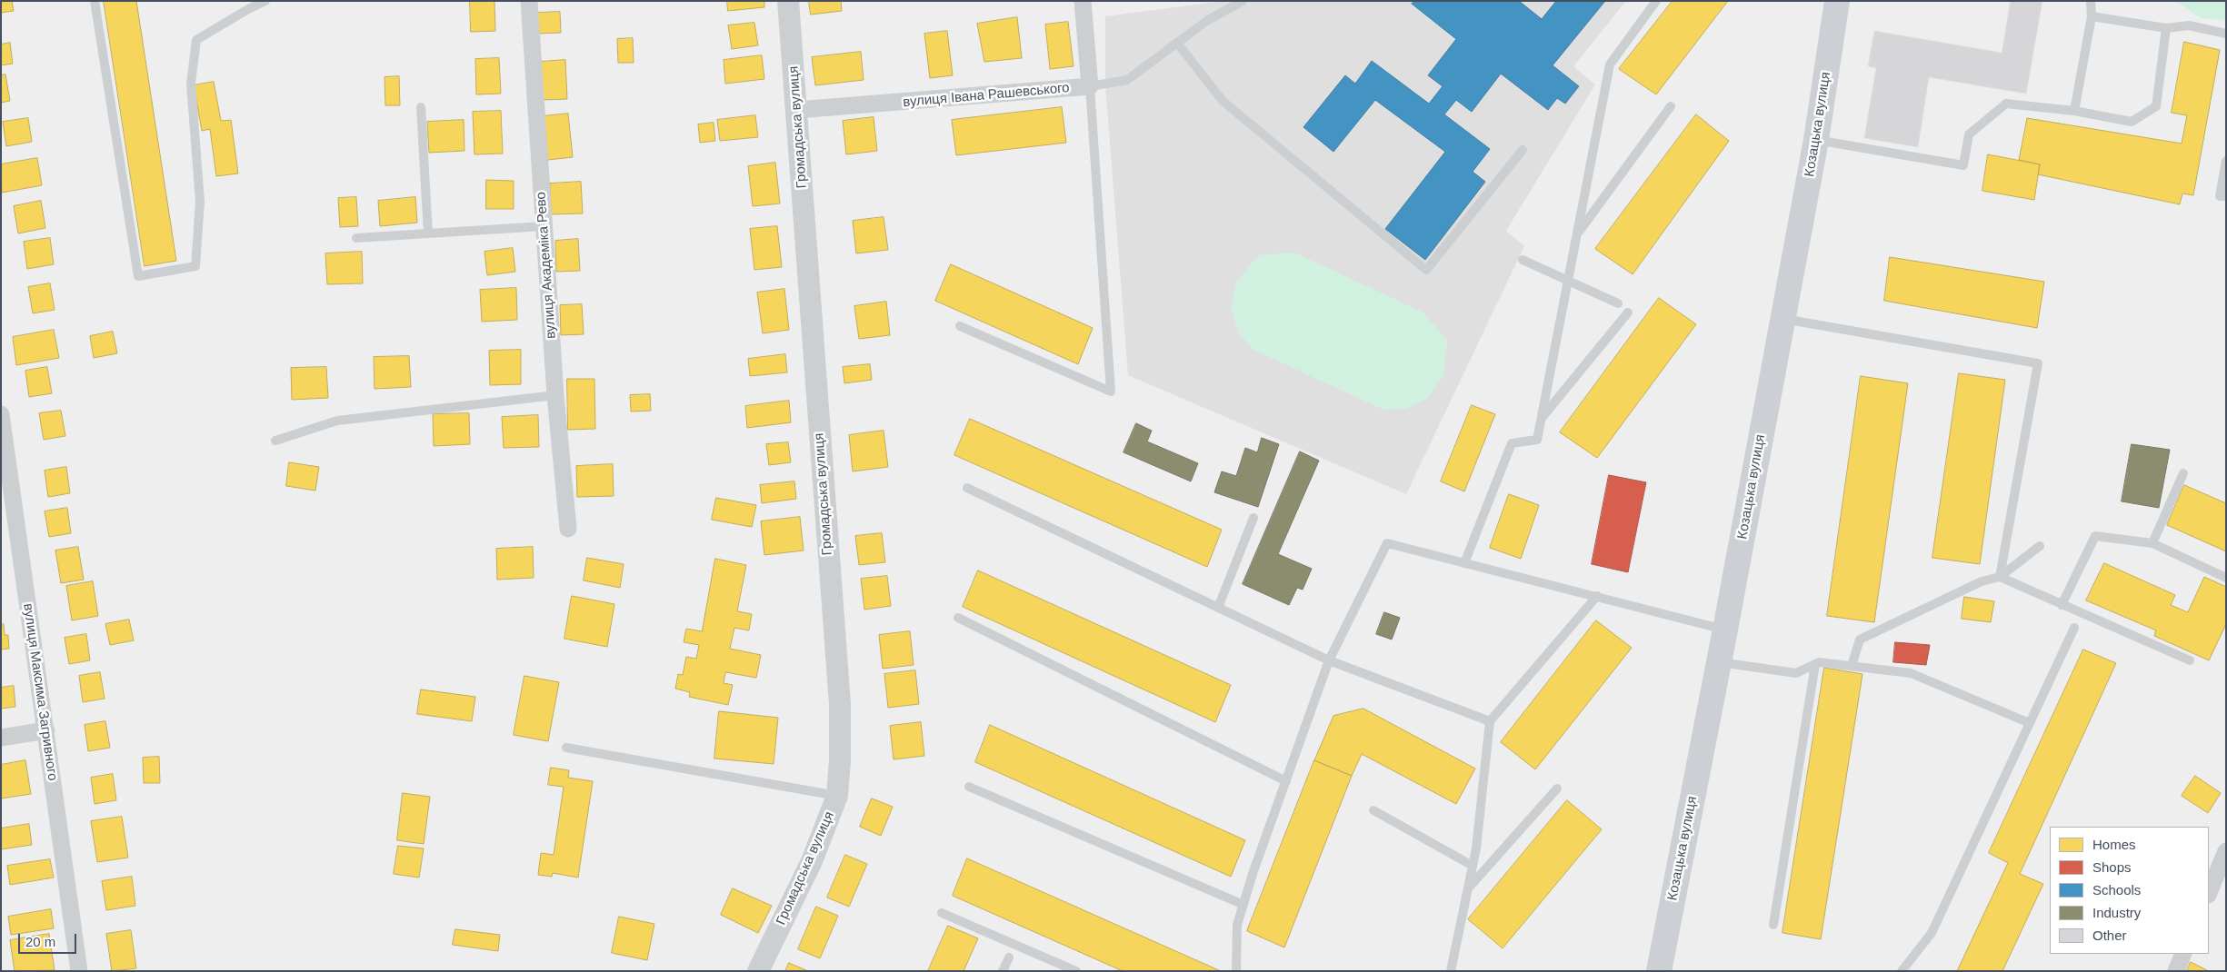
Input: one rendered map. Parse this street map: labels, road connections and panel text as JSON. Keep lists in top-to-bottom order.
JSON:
{
  "streets": {
    "main road": ["Козацька вулиця"],
    "street": [
      "вулиця Івана Рашевського",
      "Громадська вулиця",
      "вулиця Академіка Рево",
      "вулиця Максима Загривного"
    ]
  },
  "crossings": [
    ["вулиця Івана Рашевського", "Громадська вулиця"]
  ],
  "legend": [
    "Homes",
    "Shops",
    "Schools",
    "Industry",
    "Other"
  ],
  "scale_bar": "20 m"
}
